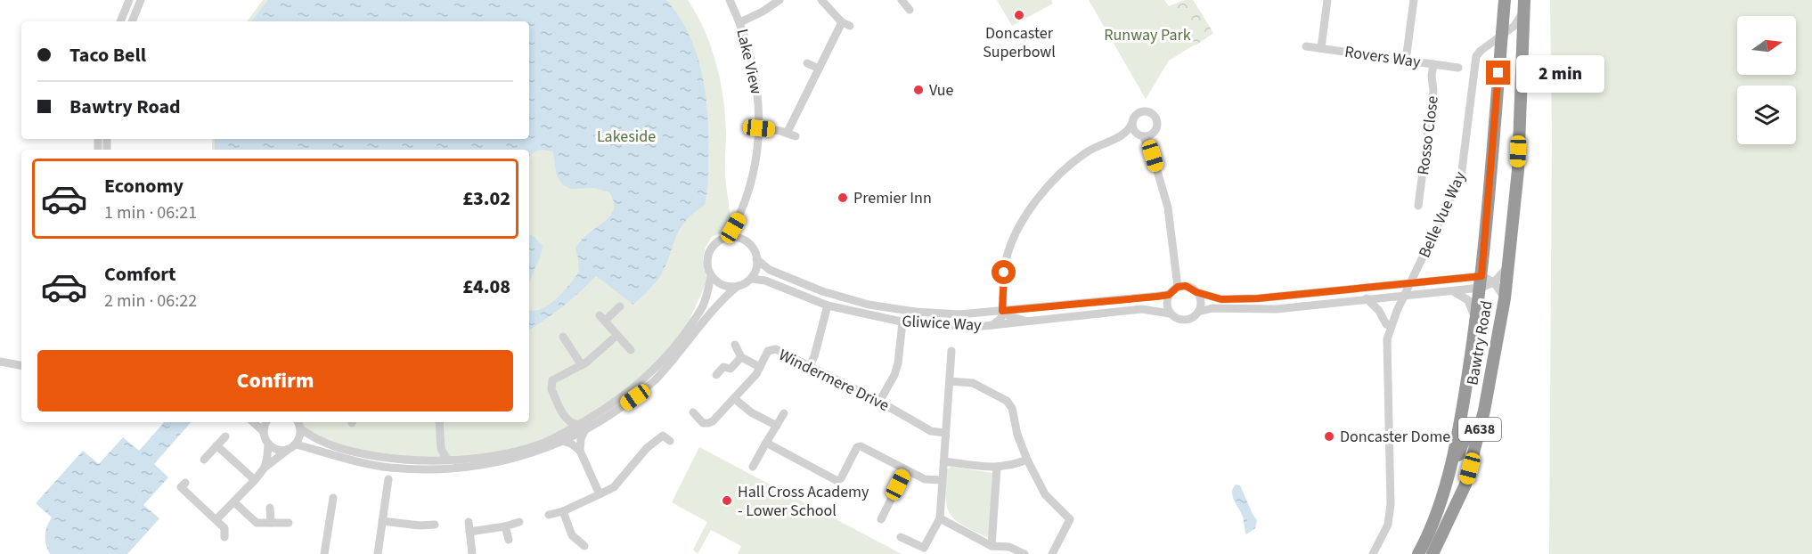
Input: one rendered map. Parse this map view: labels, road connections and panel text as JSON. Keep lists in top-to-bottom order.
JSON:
{
  "streets": {
    "highway": ["Bawtry Road", "A638"],
    "street": [
      "Rovers Way",
      "Lake View",
      "Rosso Close",
      "Belle Vue Way",
      "Gliwice Way",
      "Windermere Drive"
    ]
  },
  "crossings": [
    ["Rovers Way", "Rosso Close"],
    ["Lake View", "Gliwice Way"],
    ["Belle Vue Way", "Bawtry Road"]
  ],
  "parks": ["Runway Park", "Lakeside"],
  "places": [
    "Doncaster Superbowl",
    "Vue",
    "Premier Inn",
    "Doncaster Dome",
    "Hall Cross Academy - Lower School"
  ],
  "north": "right",
  "page": {
    "banner": ["Taco Bell", "Bawtry Road"],
    "bubble": "2 min",
    "list": [
      {
        "name": "Economy",
        "note": "1 min · 06:21",
        "value": "£3.02"
      },
      {
        "name": "Comfort",
        "note": "2 min · 06:22",
        "value": "£4.08"
      }
    ],
    "buttons": "Confirm"
  }
}
